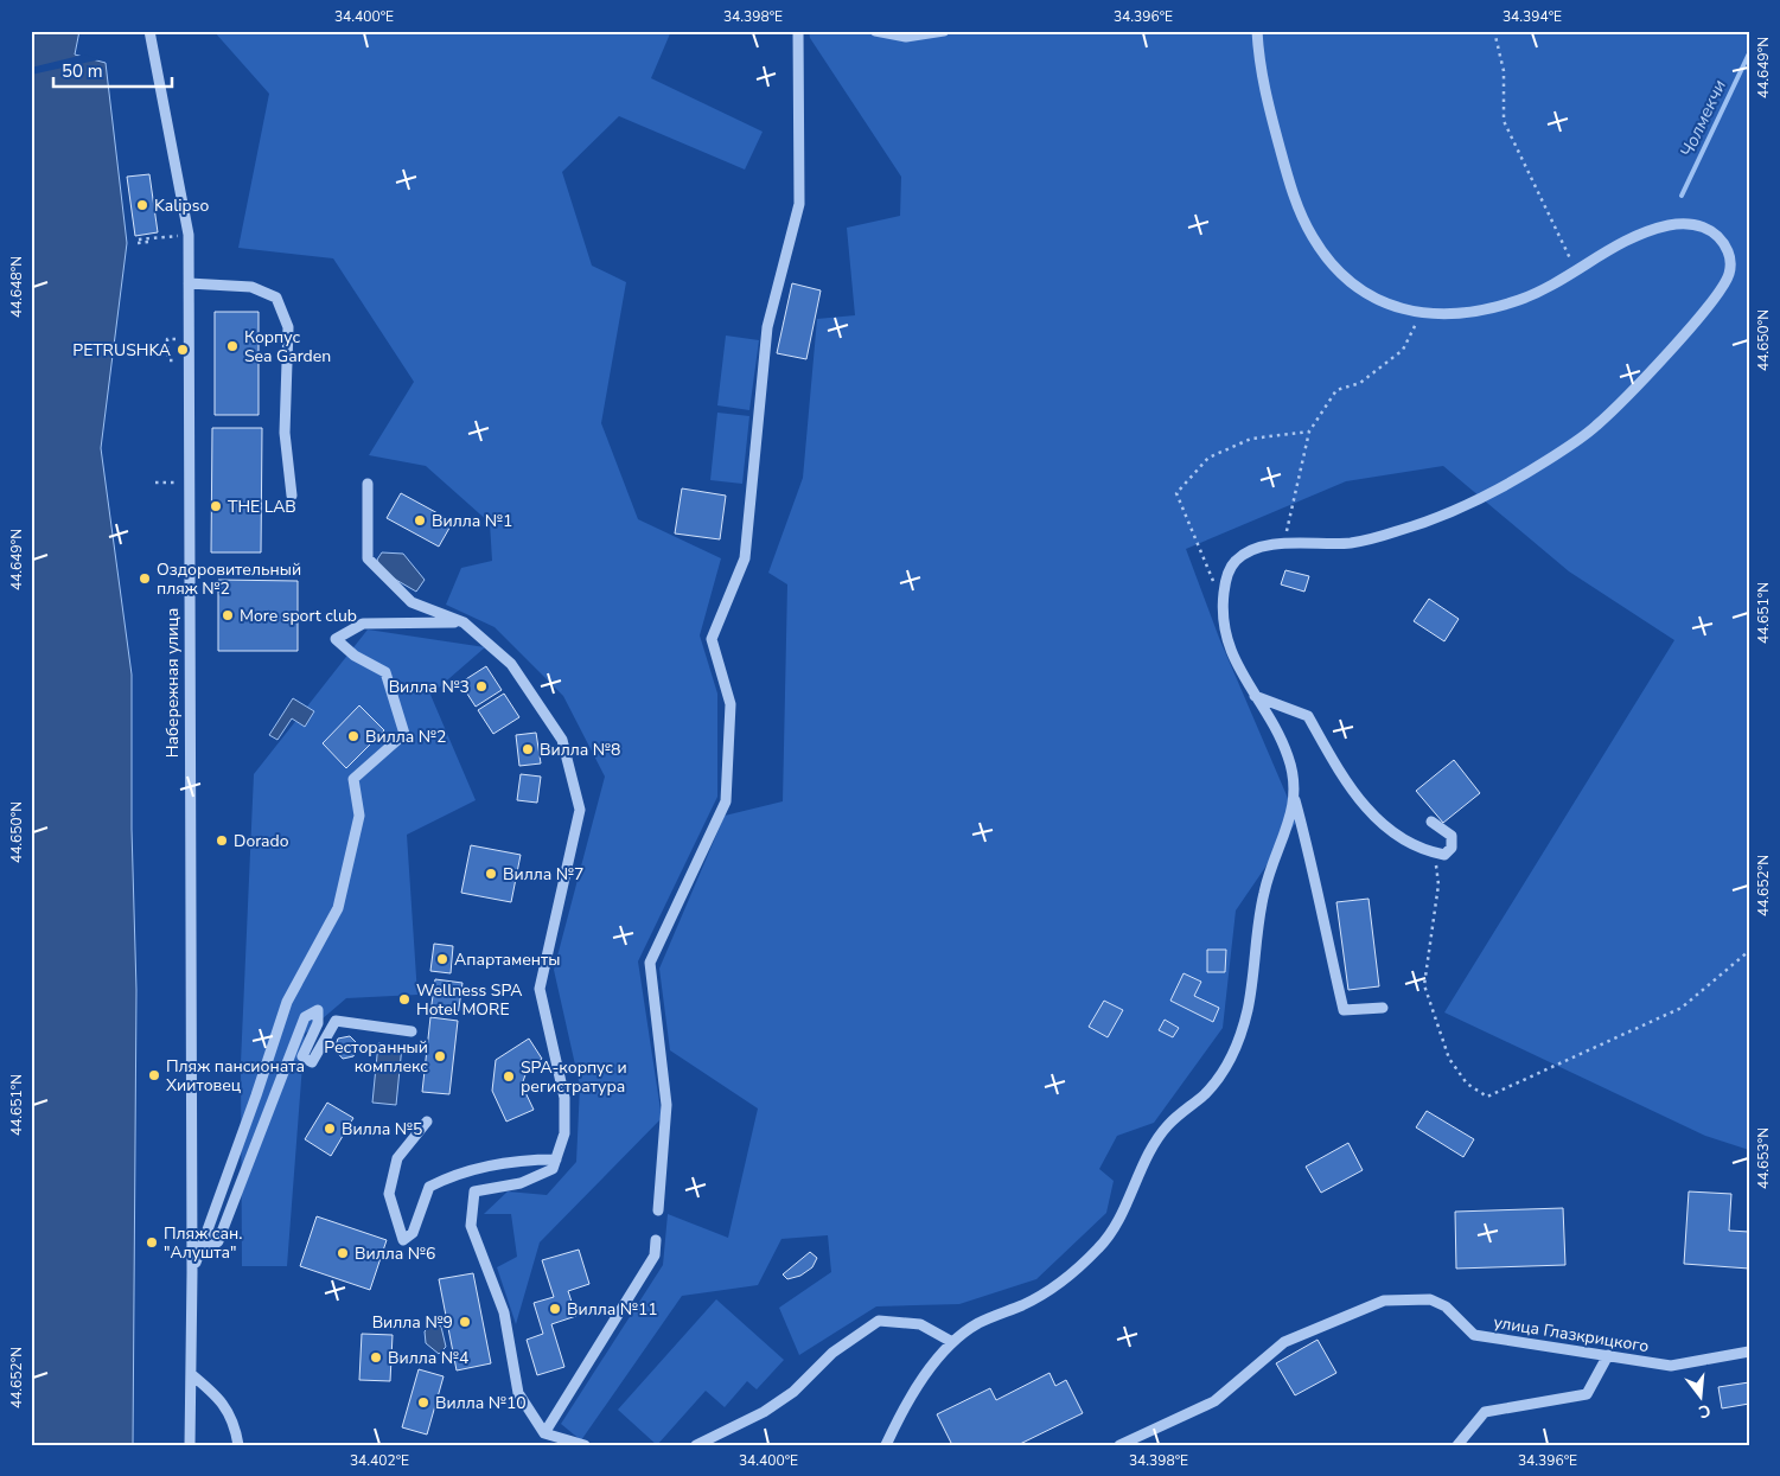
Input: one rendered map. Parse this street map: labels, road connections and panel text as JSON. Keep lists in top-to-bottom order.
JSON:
{
  "streets": {
    "street": ["Набережная улица", "улица Глазкрицкого"]
  },
  "water": ["Чолмекчи"],
  "places": [
    "Kalipso",
    "Корпус Sea Garden",
    "PETRUSHKA",
    "THE LAB",
    "Вилла №1",
    "Оздоровительный пляж №2",
    "More sport club",
    "Вилла №3",
    "Вилла №2",
    "Вилла №8",
    "Dorado",
    "Вилла №7",
    "Апартаменты",
    "Wellness SPA Hotel MORE",
    "Ресторанный комплекс",
    "Пляж пансионата Хиитовец",
    "SPA-корпус и регистратура",
    "Вилла №5",
    "Пляж сан. \"Алушта\"",
    "Вилла №6",
    "Вилла №11",
    "Вилла №9",
    "Вилла №4",
    "Вилла №10"
  ],
  "scale_bar": "50 m",
  "north": "bottom",
  "coordinates": [
    "34.400°E",
    "34.398°E",
    "34.396°E",
    "34.394°E",
    "44.649°N",
    "44.648°N",
    "44.650°N",
    "44.651°N",
    "44.652°N",
    "44.653°N",
    "34.402°E"
  ]
}
